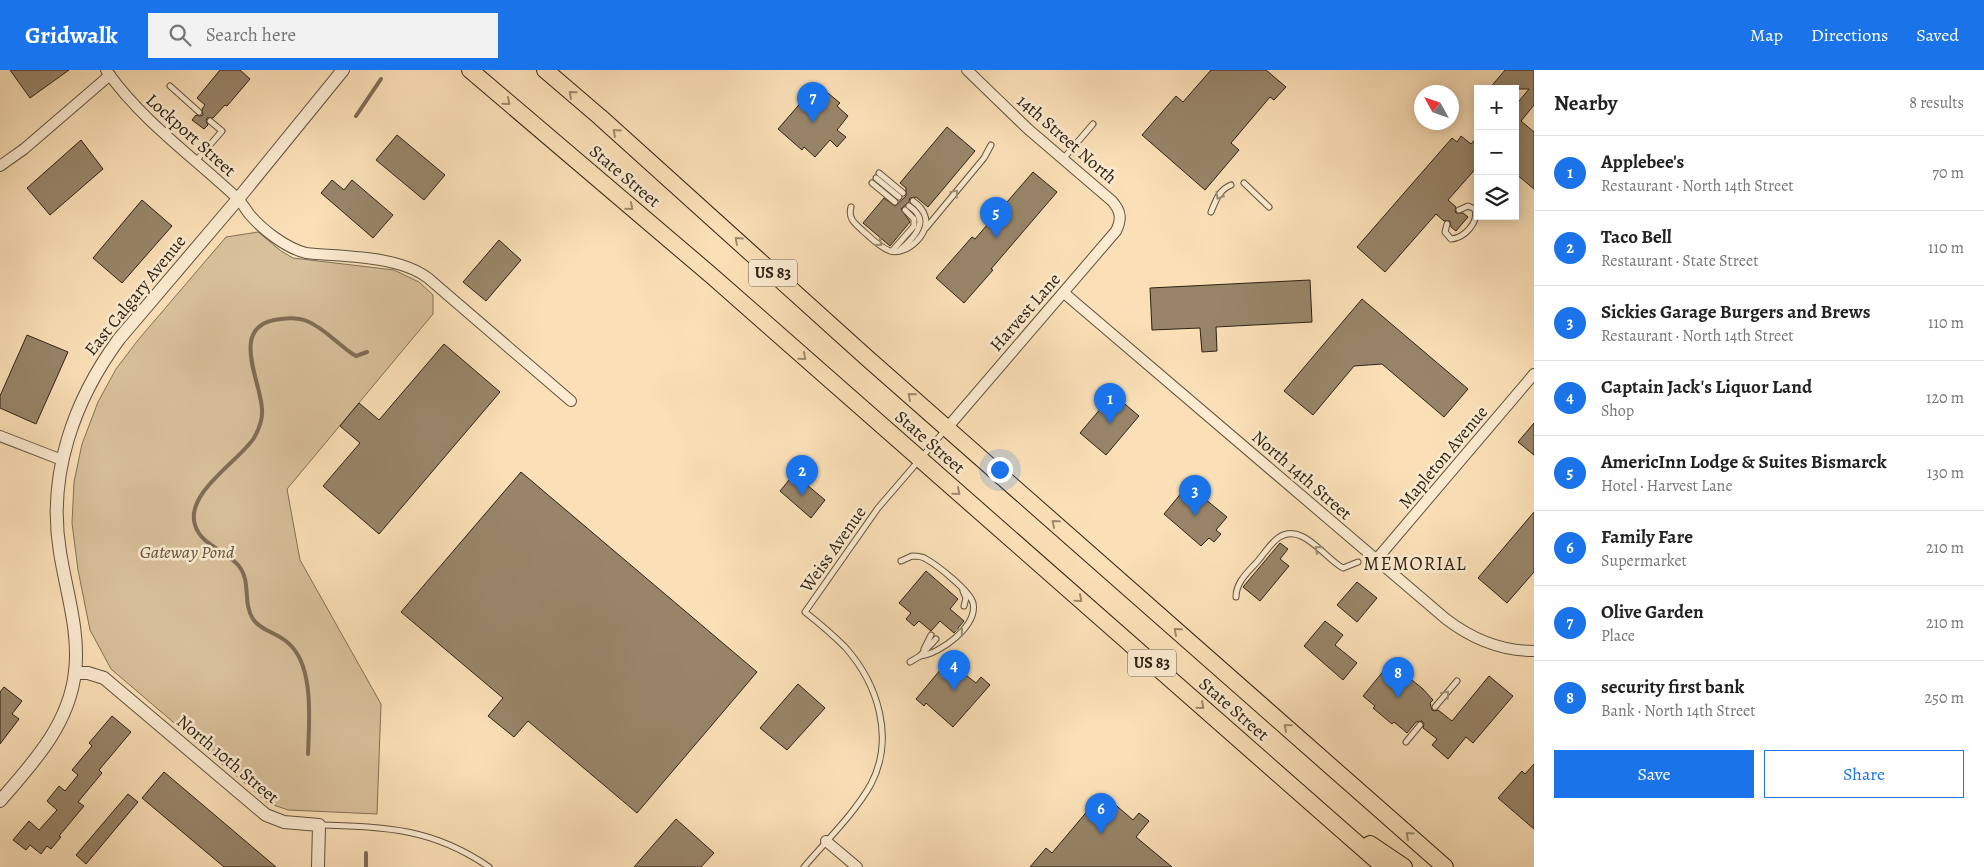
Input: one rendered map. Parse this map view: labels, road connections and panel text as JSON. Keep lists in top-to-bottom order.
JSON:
{
  "streets": {
    "highway": ["State Street", "US 83"],
    "street": [
      "Lockport Street",
      "14th Street North",
      "East Calgary Avenue",
      "Harvest Lane",
      "Mapleton Avenue",
      "North 14th Street",
      "North 10th Street"
    ],
    "lane": ["Weiss Avenue"]
  },
  "crossings": [
    ["Lockport Street", "East Calgary Avenue"],
    ["14th Street North", "Harvest Lane"],
    ["State Street", "Harvest Lane"],
    ["State Street", "Weiss Avenue"],
    ["East Calgary Avenue", "North 10th Street"],
    ["Harvest Lane", "North 14th Street"],
    ["Harvest Lane", "Weiss Avenue"],
    ["Mapleton Avenue", "North 14th Street"]
  ],
  "districts": ["MEMORIAL"],
  "parks": ["Gateway Pond"],
  "north": "top left",
  "page": {
    "header": "Gridwalk",
    "search": "Search here",
    "nav": ["Map", "Directions", "Saved"],
    "heading": ["Nearby", "8 results"],
    "pins": [
      "7",
      "5",
      "1",
      "2",
      "3",
      "4",
      "8",
      "6"
    ],
    "map_buttons": ["+", "−"],
    "list": [
      {
        "mark": "1",
        "name": "Applebee's",
        "note": "Restaurant · North 14th Street",
        "value": "70 m"
      },
      {
        "mark": "2",
        "name": "Taco Bell",
        "note": "Restaurant · State Street",
        "value": "110 m"
      },
      {
        "mark": "3",
        "name": "Sickies Garage Burgers and Brews",
        "note": "Restaurant · North 14th Street",
        "value": "110 m"
      },
      {
        "mark": "4",
        "name": "Captain Jack's Liquor Land",
        "note": "Shop",
        "value": "120 m"
      },
      {
        "mark": "5",
        "name": "AmericInn Lodge & Suites Bismarck",
        "note": "Hotel · Harvest Lane",
        "value": "130 m"
      },
      {
        "mark": "6",
        "name": "Family Fare",
        "note": "Supermarket",
        "value": "210 m"
      },
      {
        "mark": "7",
        "name": "Olive Garden",
        "note": "Place",
        "value": "210 m"
      },
      {
        "mark": "8",
        "name": "security first bank",
        "note": "Bank · North 14th Street",
        "value": "250 m"
      }
    ],
    "buttons": ["Save", "Share"]
  }
}
